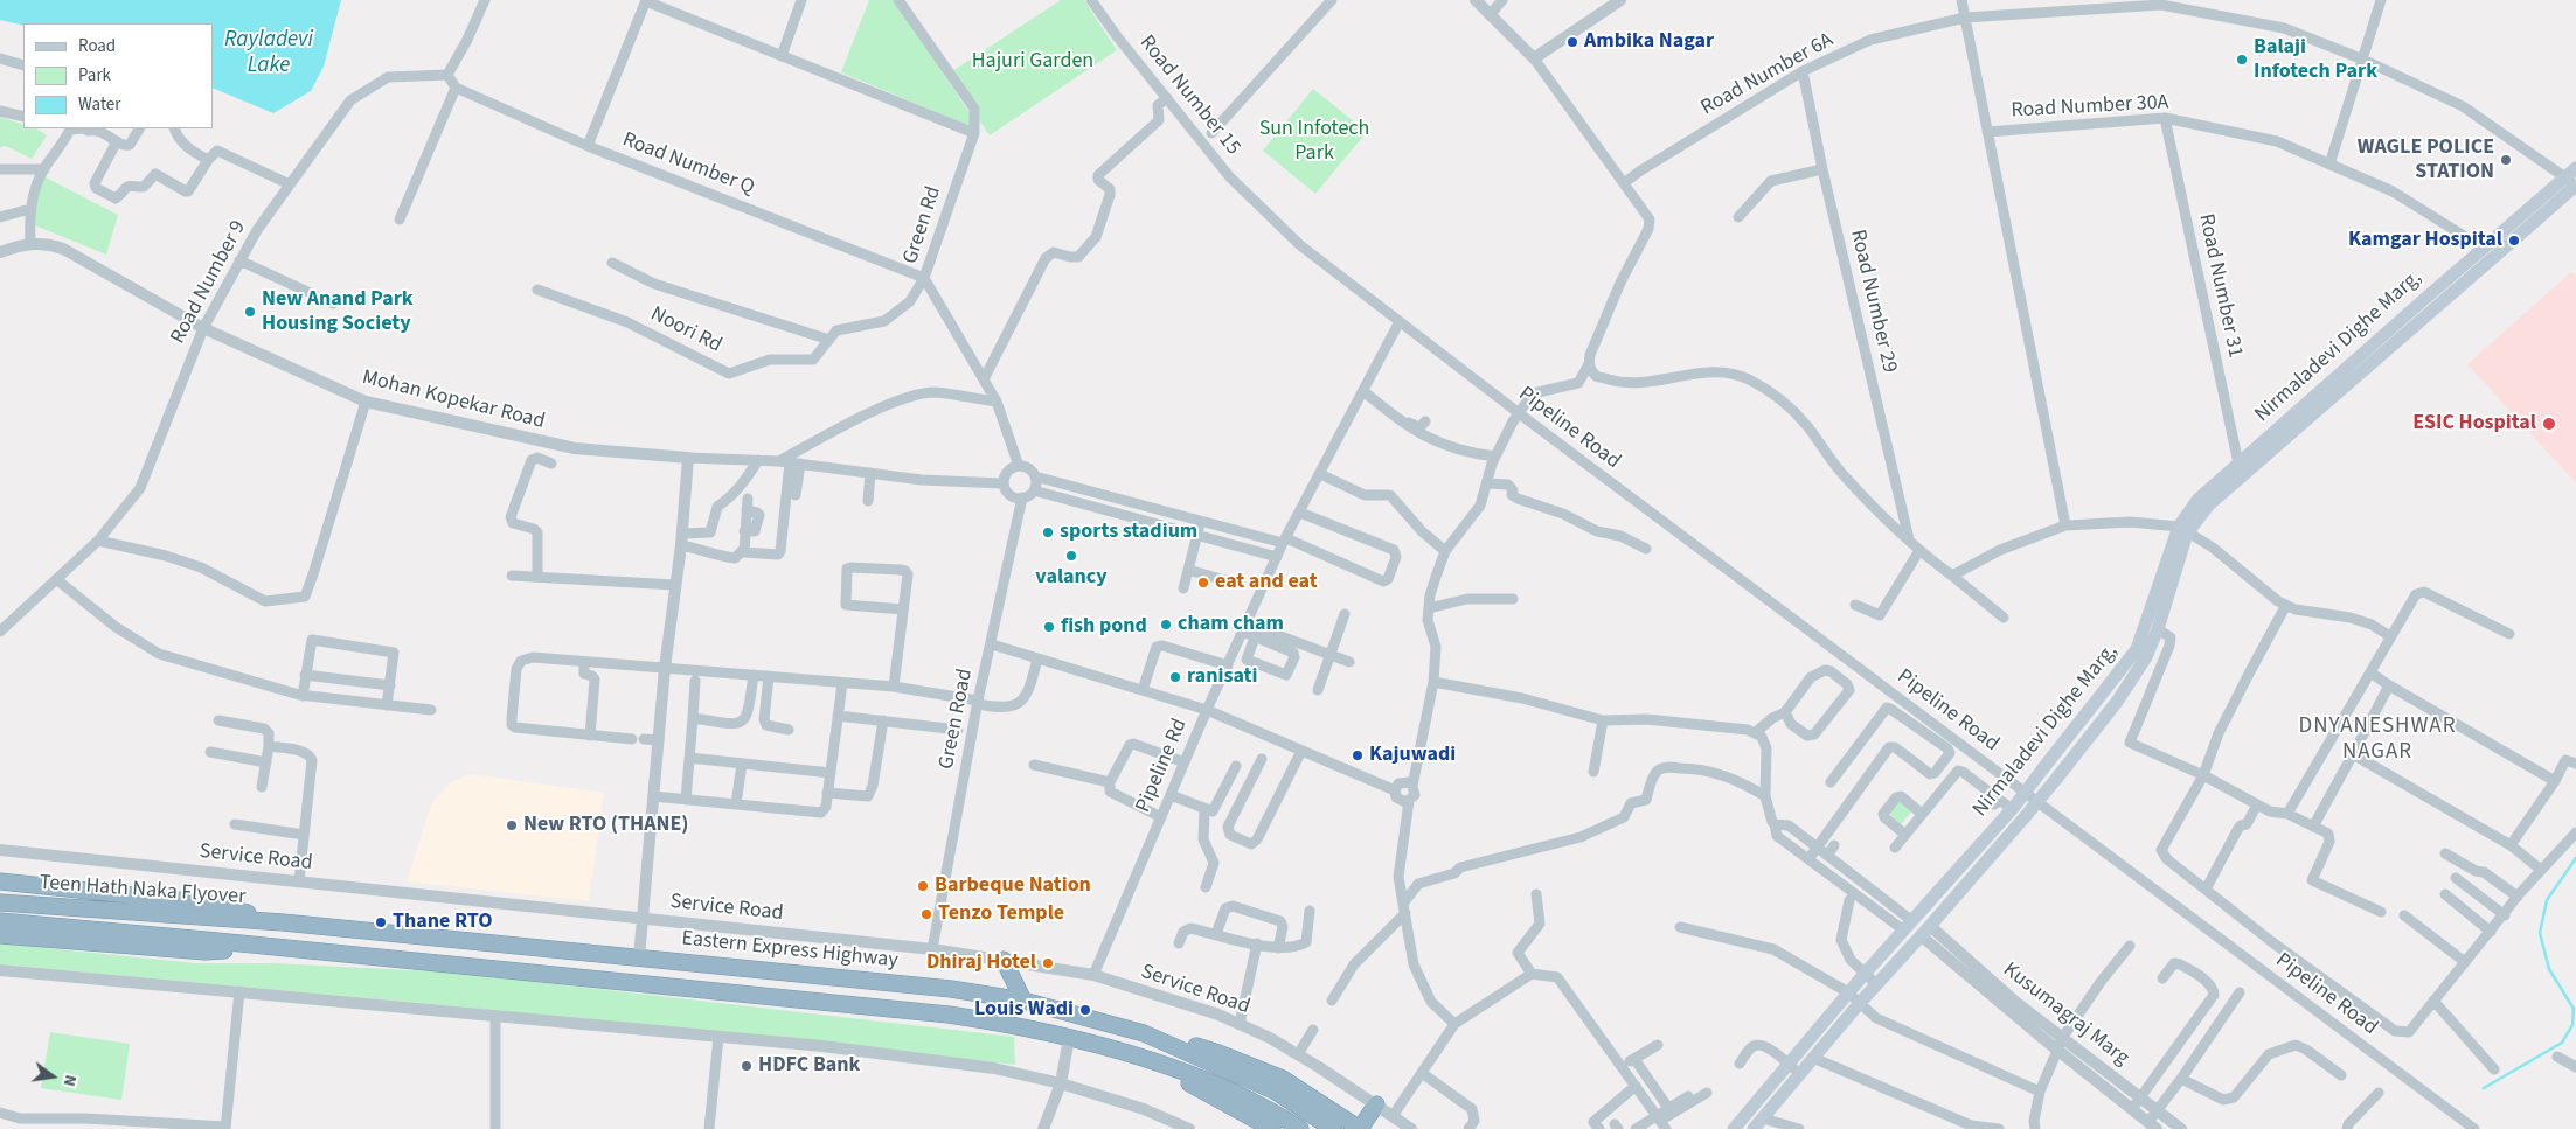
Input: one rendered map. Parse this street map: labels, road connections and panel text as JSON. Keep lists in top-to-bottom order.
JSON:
{
  "streets": {
    "highway": ["Teen Hath Naka Flyover", "Eastern Express Highway"],
    "main road": ["Nirmaladevi Dighe Marg,"],
    "street": [
      "Road Number 6A",
      "Road Number 15",
      "Road Number 30A",
      "Road Number Q",
      "Green Rd",
      "Road Number 9",
      "Road Number 31",
      "Road Number 29",
      "Noori Rd",
      "Mohan Kopekar Road",
      "Pipeline Road",
      "Green Road",
      "Pipeline Rd",
      "Service Road",
      "Kusumagraj Marg"
    ]
  },
  "crossings": [
    ["Road Number 6A", "Road Number 29"],
    ["Road Number 6A", "Nirmaladevi Dighe Marg,"],
    ["Road Number 15", "Pipeline Road"],
    ["Road Number 15", "Pipeline Rd"],
    ["Road Number 30A", "Road Number 31"],
    ["Road Number 30A", "Nirmaladevi Dighe Marg,"],
    ["Road Number Q", "Green Rd"],
    ["Road Number Q", "Noori Rd"],
    ["Green Rd", "Noori Rd"],
    ["Green Rd", "Green Road"],
    ["Road Number 9", "Mohan Kopekar Road"],
    ["Road Number 31", "Nirmaladevi Dighe Marg,"],
    ["Nirmaladevi Dighe Marg,", "Kusumagraj Marg"],
    ["Pipeline Road", "Pipeline Rd"],
    ["Green Road", "Service Road"],
    ["Pipeline Rd", "Service Road"],
    ["Teen Hath Naka Flyover", "Eastern Express Highway"]
  ],
  "districts": ["DNYANESHWAR NAGAR"],
  "water": ["Rayladevi Lake"],
  "parks": ["Hajuri Garden", "Sun Infotech Park"],
  "places": [
    "Ambika Nagar",
    "Balaji Infotech Park",
    "WAGLE POLICE STATION",
    "Kamgar Hospital",
    "New Anand Park Housing Society",
    "ESIC Hospital",
    "sports stadium",
    "valancy",
    "eat and eat",
    "cham cham",
    "fish pond",
    "ranisati",
    "Kajuwadi",
    "New RTO (THANE)",
    "Barbeque Nation",
    "Tenzo Temple",
    "Thane RTO",
    "Dhiraj Hotel",
    "Louis Wadi",
    "HDFC Bank"
  ],
  "legend": ["Road", "Park", "Water"],
  "north": "right"
}
